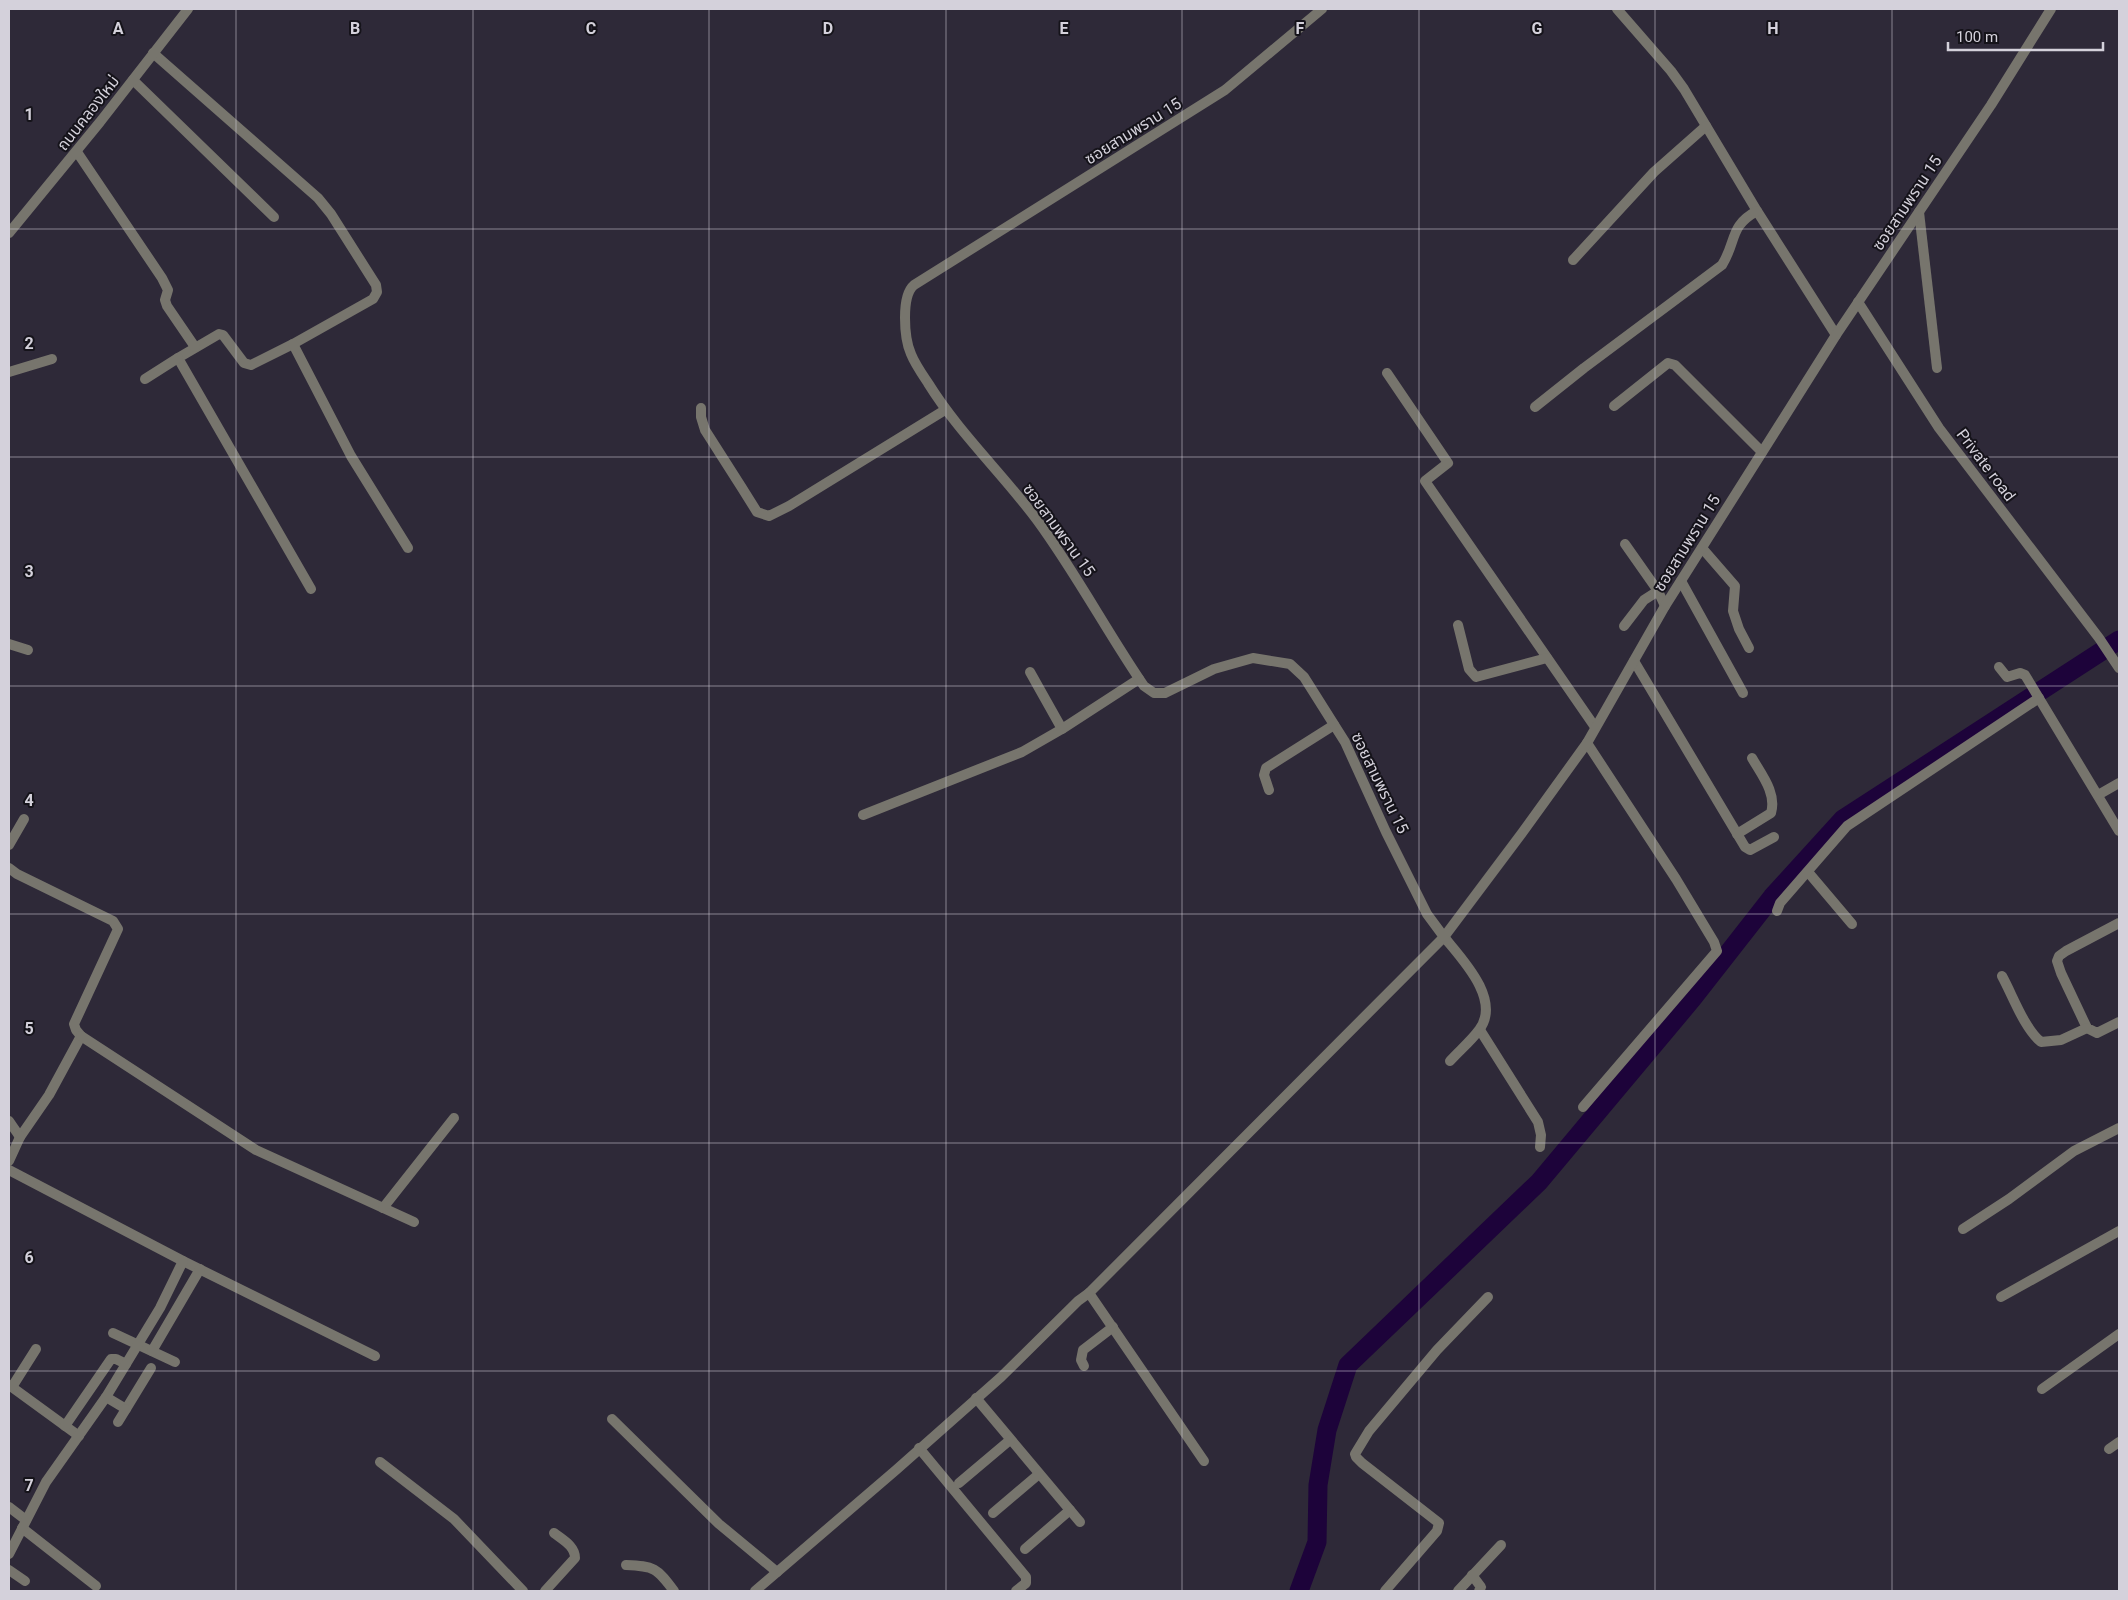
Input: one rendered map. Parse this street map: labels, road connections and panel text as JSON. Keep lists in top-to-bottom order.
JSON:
{
  "streets": {
    "street": ["ถนนคลองใหม่", "ซอยสามพราน 15", "Private road"]
  },
  "crossings": [
    ["ซอยสามพราน 15", "Private road"]
  ],
  "scale_bar": "100 m",
  "grid": {
    "columns": [
      "A",
      "B",
      "C",
      "D",
      "E",
      "F",
      "G",
      "H"
    ],
    "rows": [
      "1",
      "2",
      "3",
      "4",
      "5",
      "6",
      "7"
    ]
  }
}
